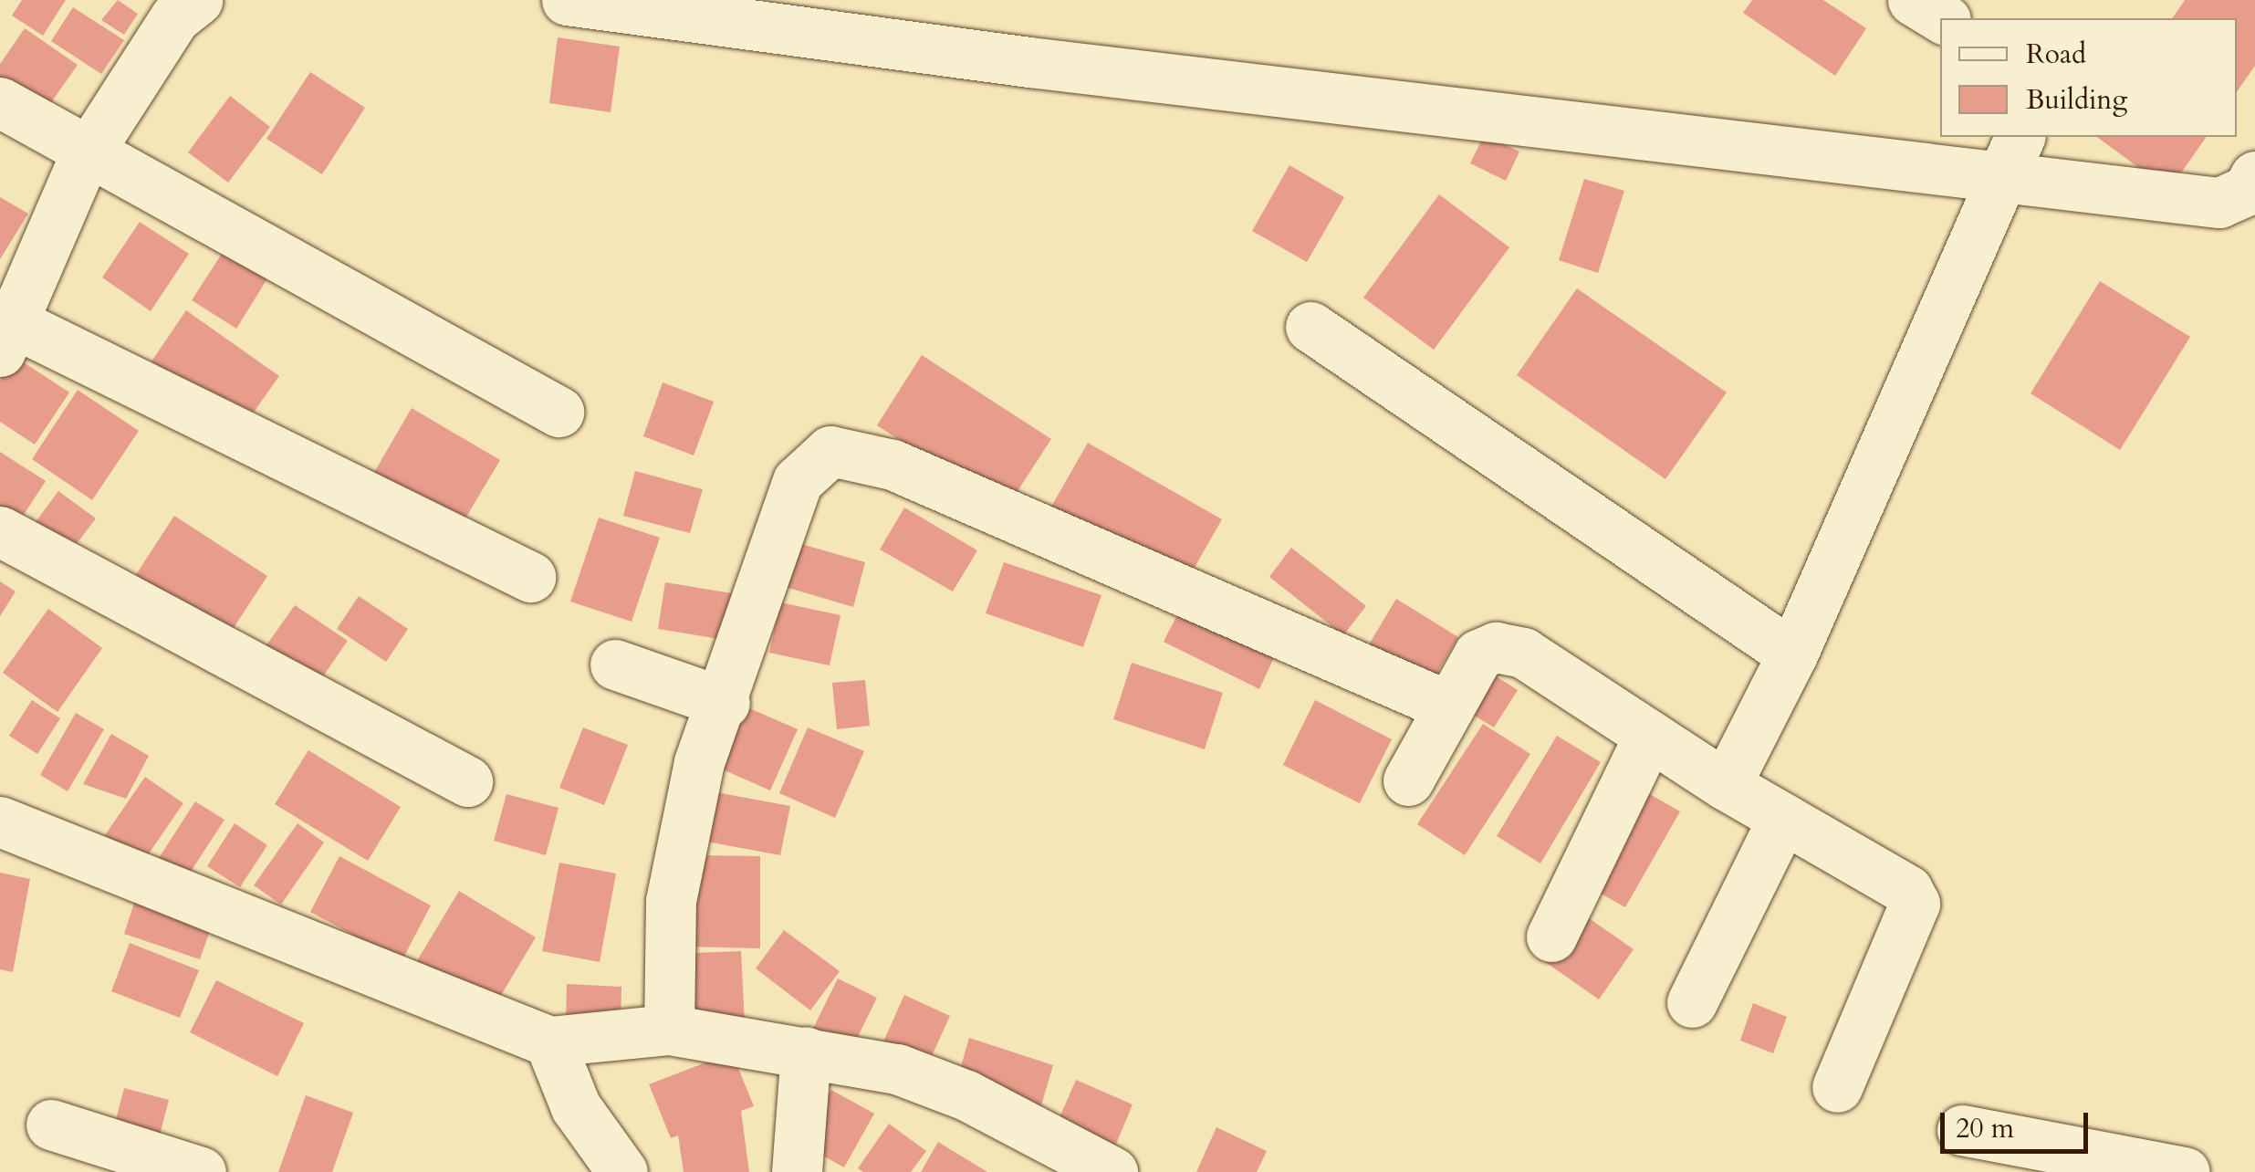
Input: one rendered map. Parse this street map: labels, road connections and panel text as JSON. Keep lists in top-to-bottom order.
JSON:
{
  "legend": ["Road", "Building"],
  "scale_bar": "20 m"
}
